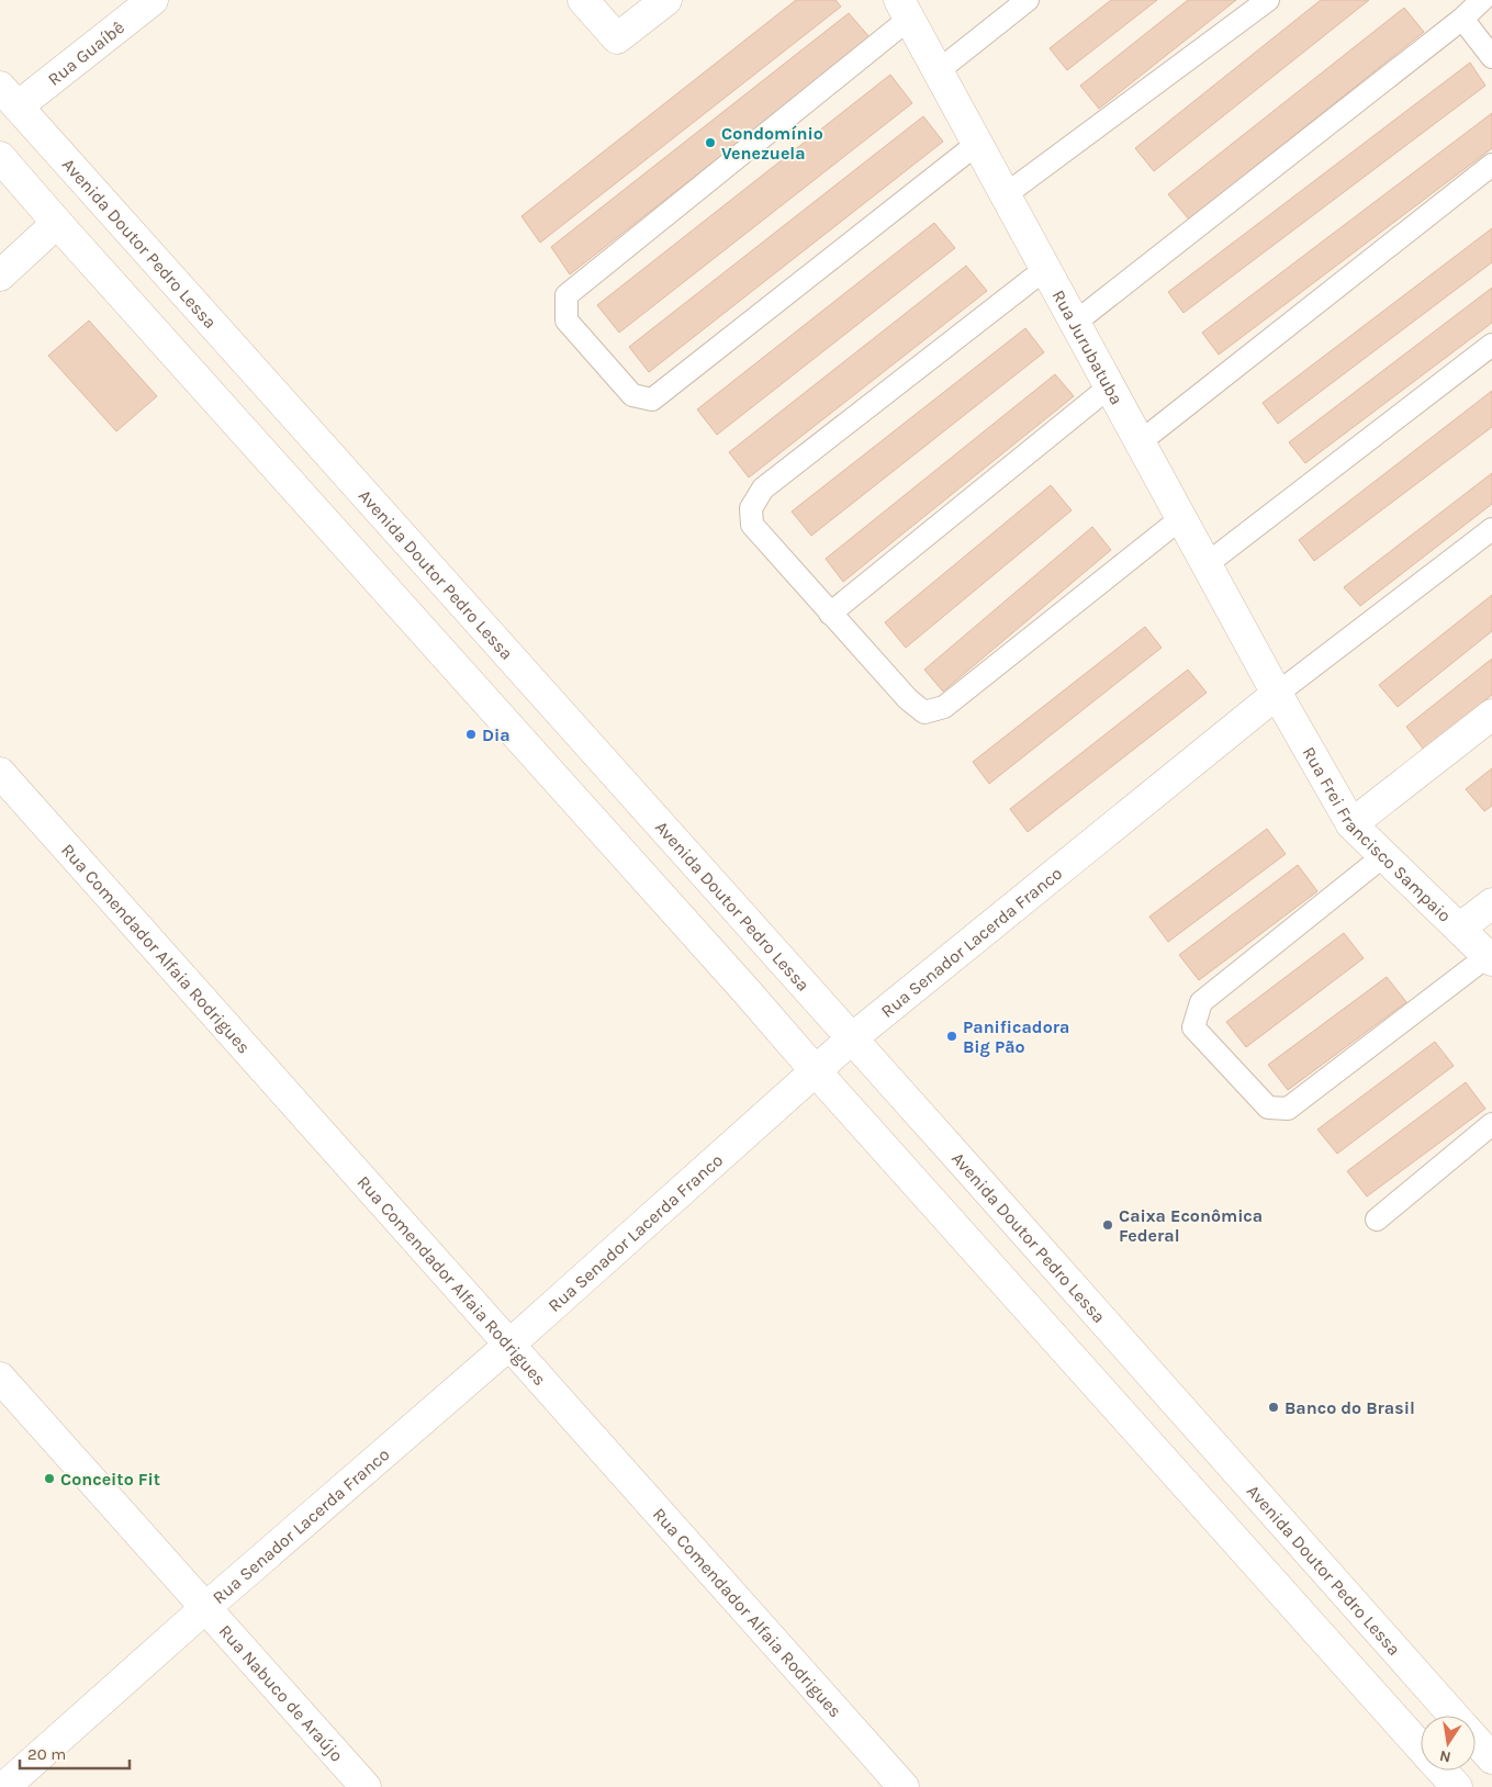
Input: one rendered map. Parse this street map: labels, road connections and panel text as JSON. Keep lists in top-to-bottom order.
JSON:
{
  "streets": {
    "street": [
      "Rua Guaíbê",
      "Avenida Doutor Pedro Lessa",
      "Rua Jurubatuba",
      "Rua Frei Francisco Sampaio",
      "Rua Senador Lacerda Franco",
      "Rua Comendador Alfaia Rodrigues",
      "Rua Nabuco de Araújo"
    ]
  },
  "crossings": [
    ["Rua Guaíbê", "Avenida Doutor Pedro Lessa"],
    ["Avenida Doutor Pedro Lessa", "Rua Senador Lacerda Franco"],
    ["Rua Jurubatuba", "Rua Frei Francisco Sampaio"],
    ["Rua Jurubatuba", "Rua Senador Lacerda Franco"],
    ["Rua Frei Francisco Sampaio", "Rua Senador Lacerda Franco"],
    ["Rua Senador Lacerda Franco", "Rua Comendador Alfaia Rodrigues"],
    ["Rua Senador Lacerda Franco", "Rua Nabuco de Araújo"]
  ],
  "places": [
    "Condomínio Venezuela",
    "Dia",
    "Panificadora Big Pão",
    "Caixa Econômica Federal",
    "Banco do Brasil",
    "Conceito Fit"
  ],
  "scale_bar": "20 m",
  "north": "bottom"
}
